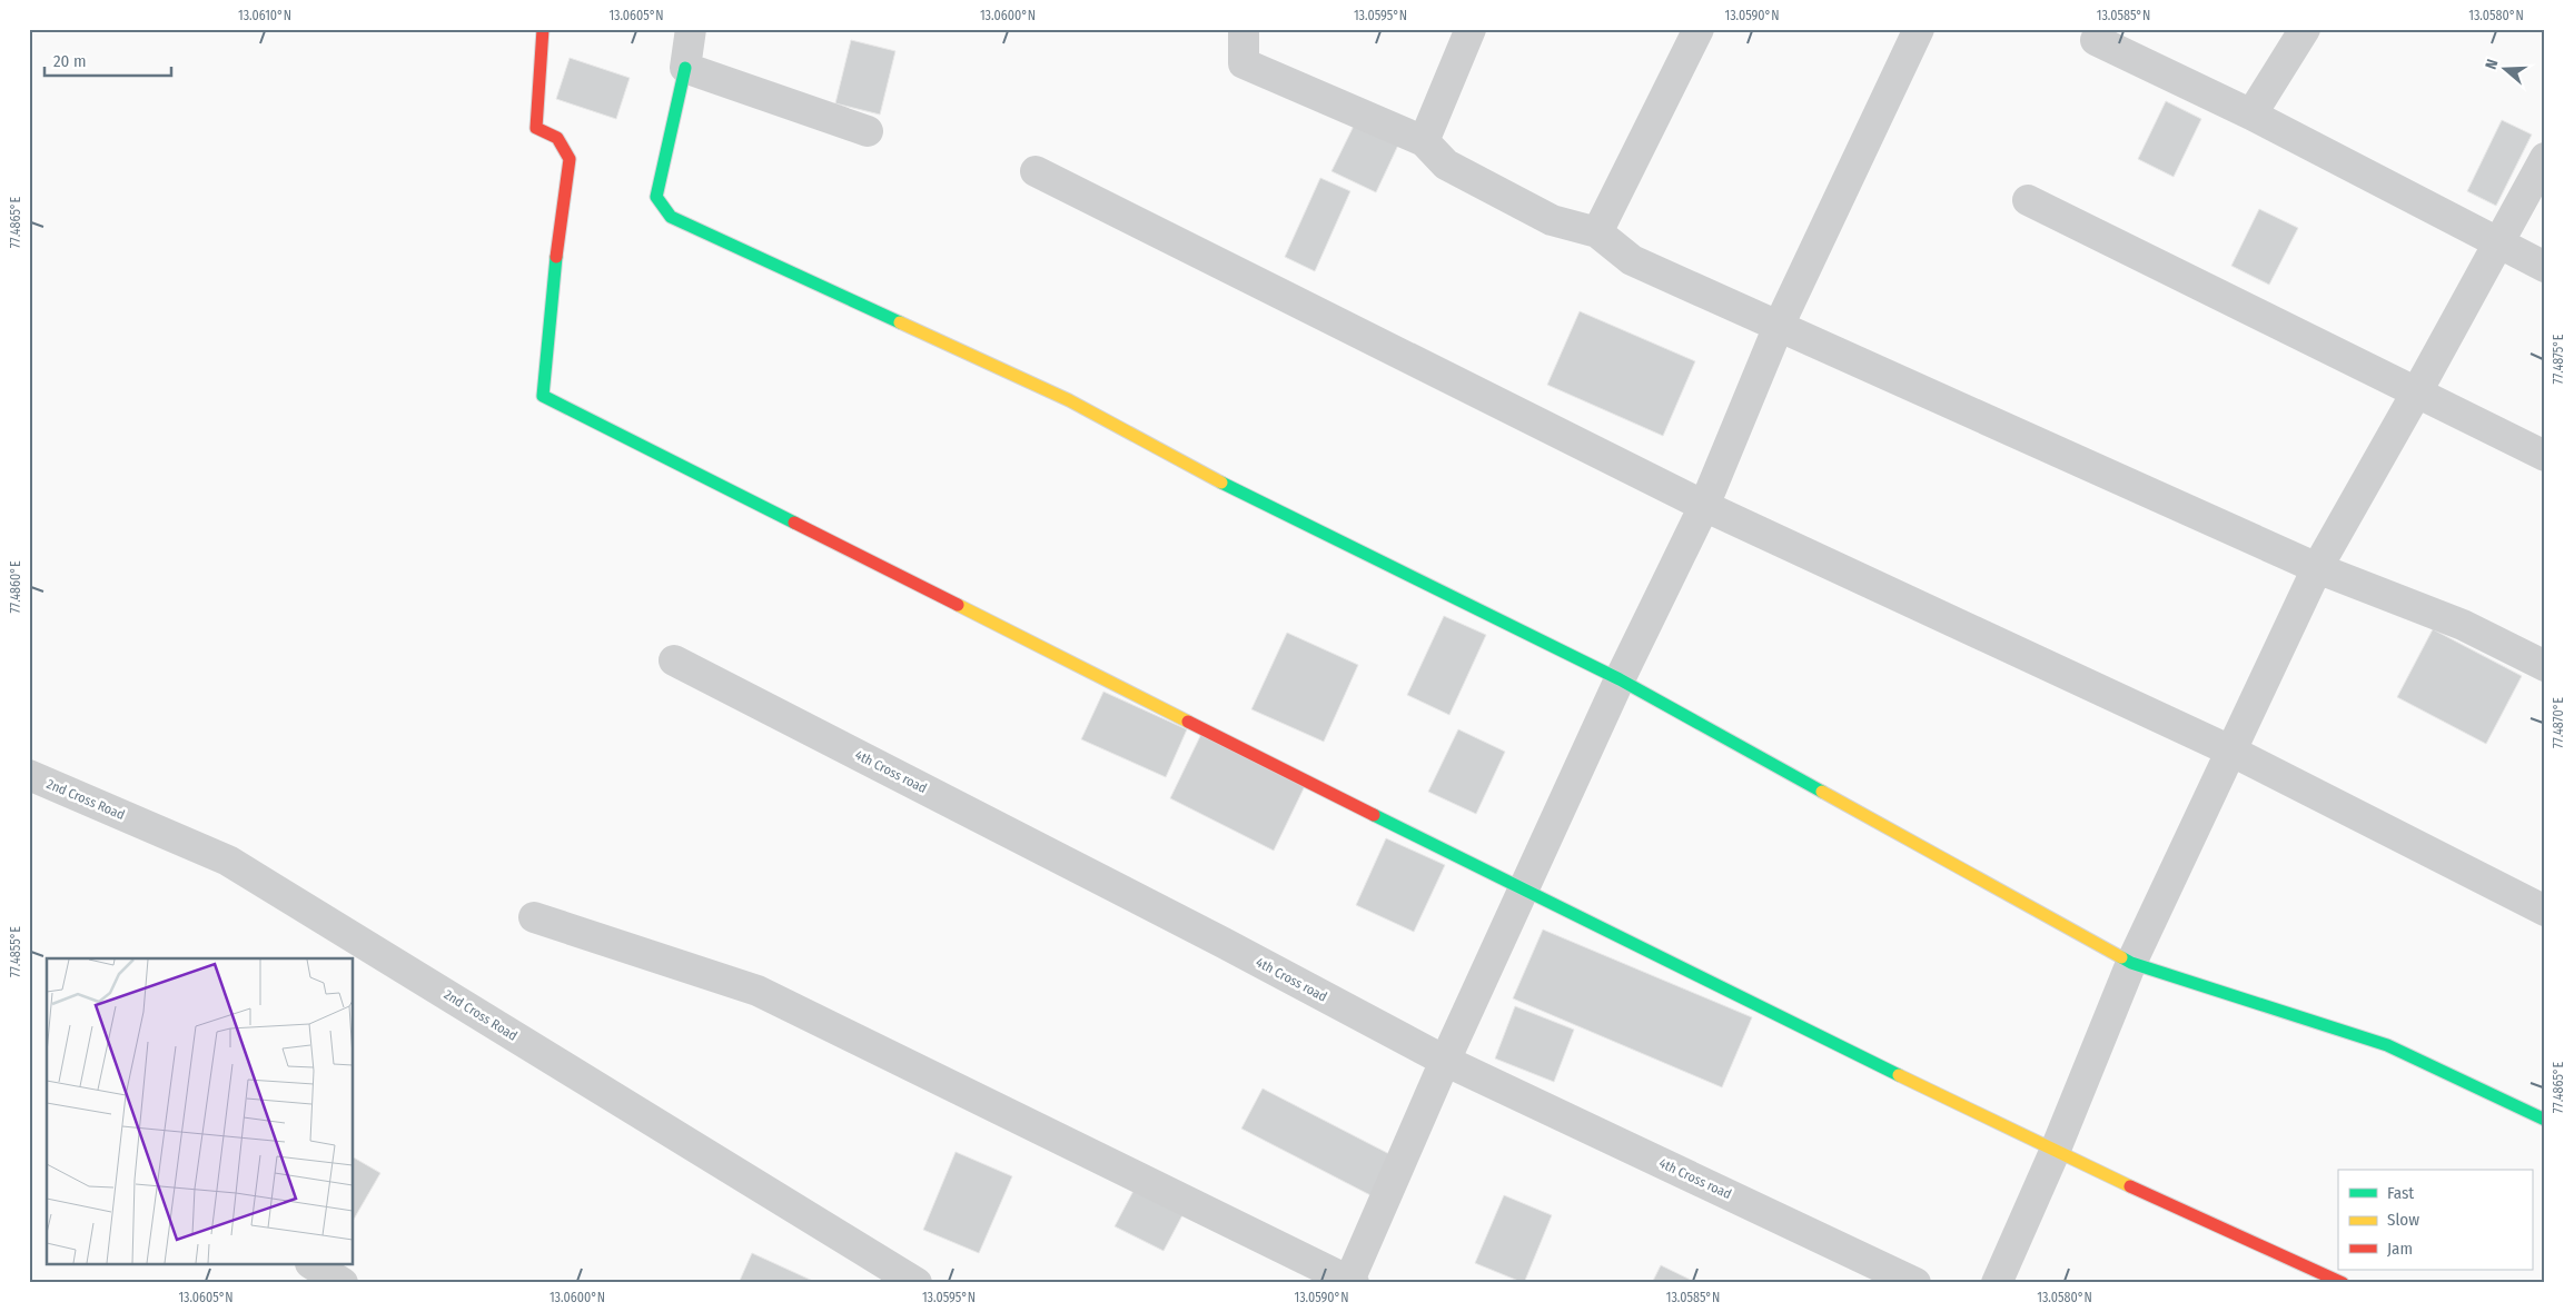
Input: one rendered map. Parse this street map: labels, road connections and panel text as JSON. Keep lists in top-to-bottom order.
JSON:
{
  "streets": {
    "street": ["4th Cross road", "2nd Cross Road"]
  },
  "legend": ["Fast", "Slow", "Jam"],
  "scale_bar": "20 m",
  "north": "left",
  "coordinates": [
    "13.0610°N",
    "13.0605°N",
    "13.0600°N",
    "13.0595°N",
    "13.0590°N",
    "13.0585°N",
    "13.0580°N",
    "77.4865°E",
    "77.4875°E",
    "77.4860°E",
    "77.4870°E",
    "77.4855°E"
  ]
}
